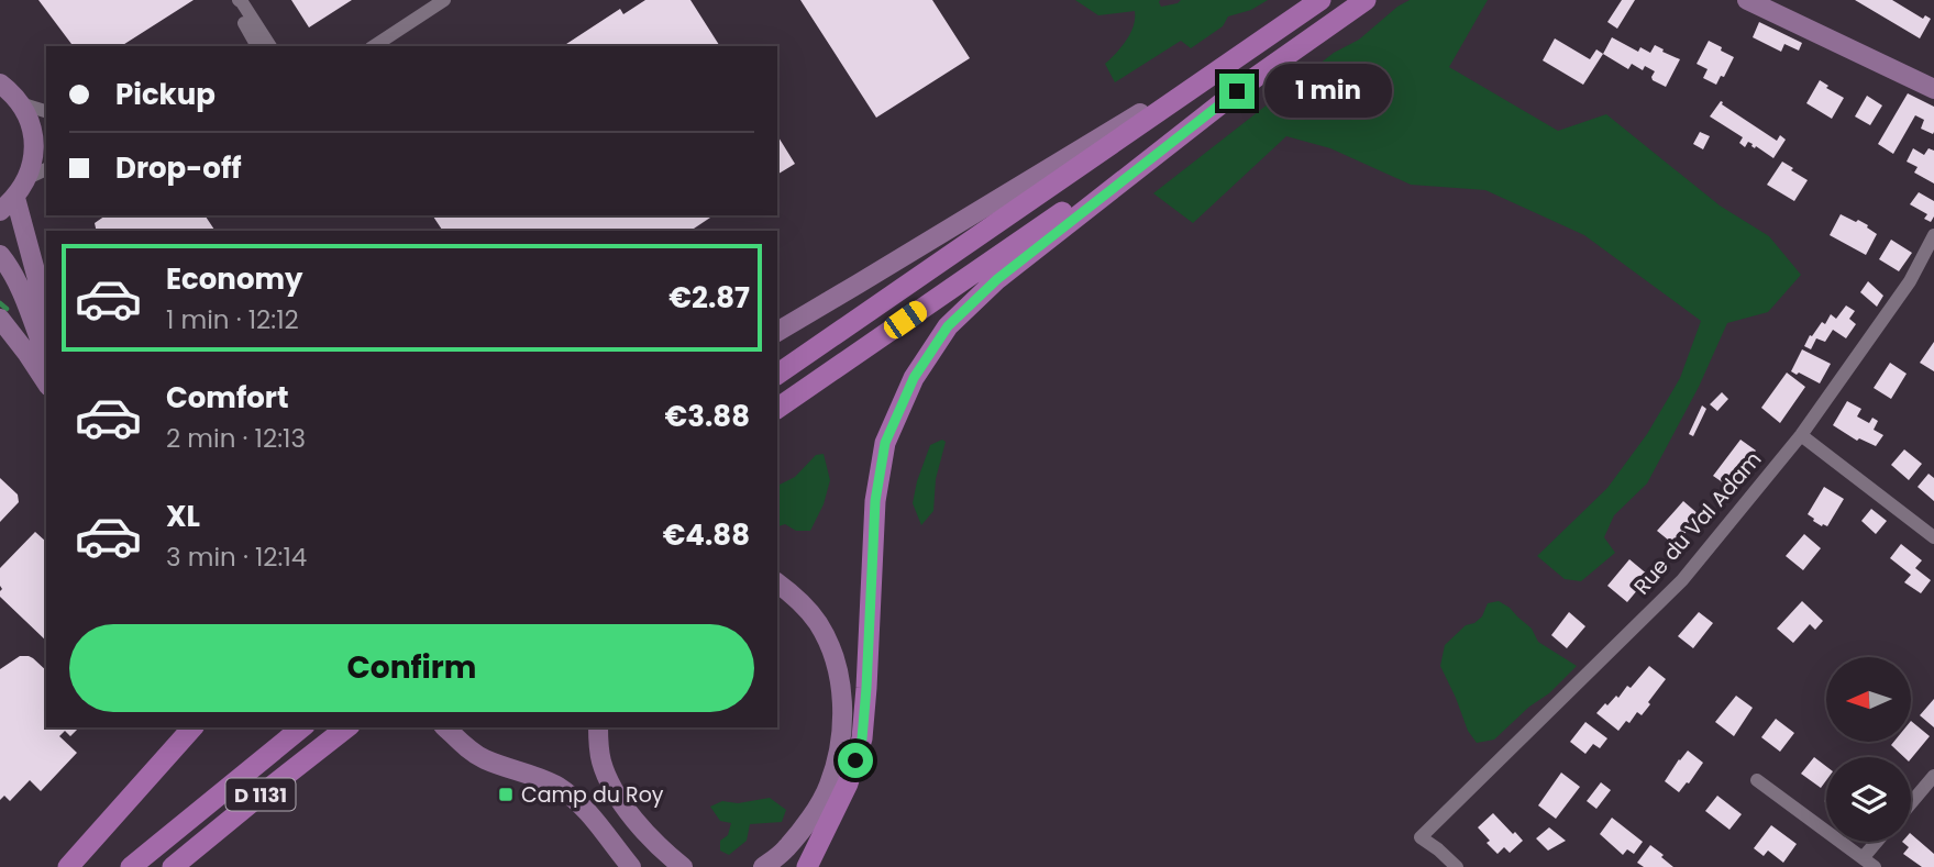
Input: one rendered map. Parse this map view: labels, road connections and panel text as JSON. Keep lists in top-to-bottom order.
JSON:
{
  "streets": {
    "main road": ["D 1131"],
    "street": ["Rue du Val Adam"]
  },
  "places": {
    "transit": ["Camp du Roy"]
  },
  "north": "left",
  "page": {
    "banner": ["Pickup", "Drop-off"],
    "bubble": "1 min",
    "list": [
      {
        "name": "Economy",
        "note": "1 min · 12:12",
        "value": "€2.87"
      },
      {
        "name": "Comfort",
        "note": "2 min · 12:13",
        "value": "€3.88"
      },
      {
        "name": "XL",
        "note": "3 min · 12:14",
        "value": "€4.88"
      }
    ],
    "buttons": "Confirm"
  }
}
